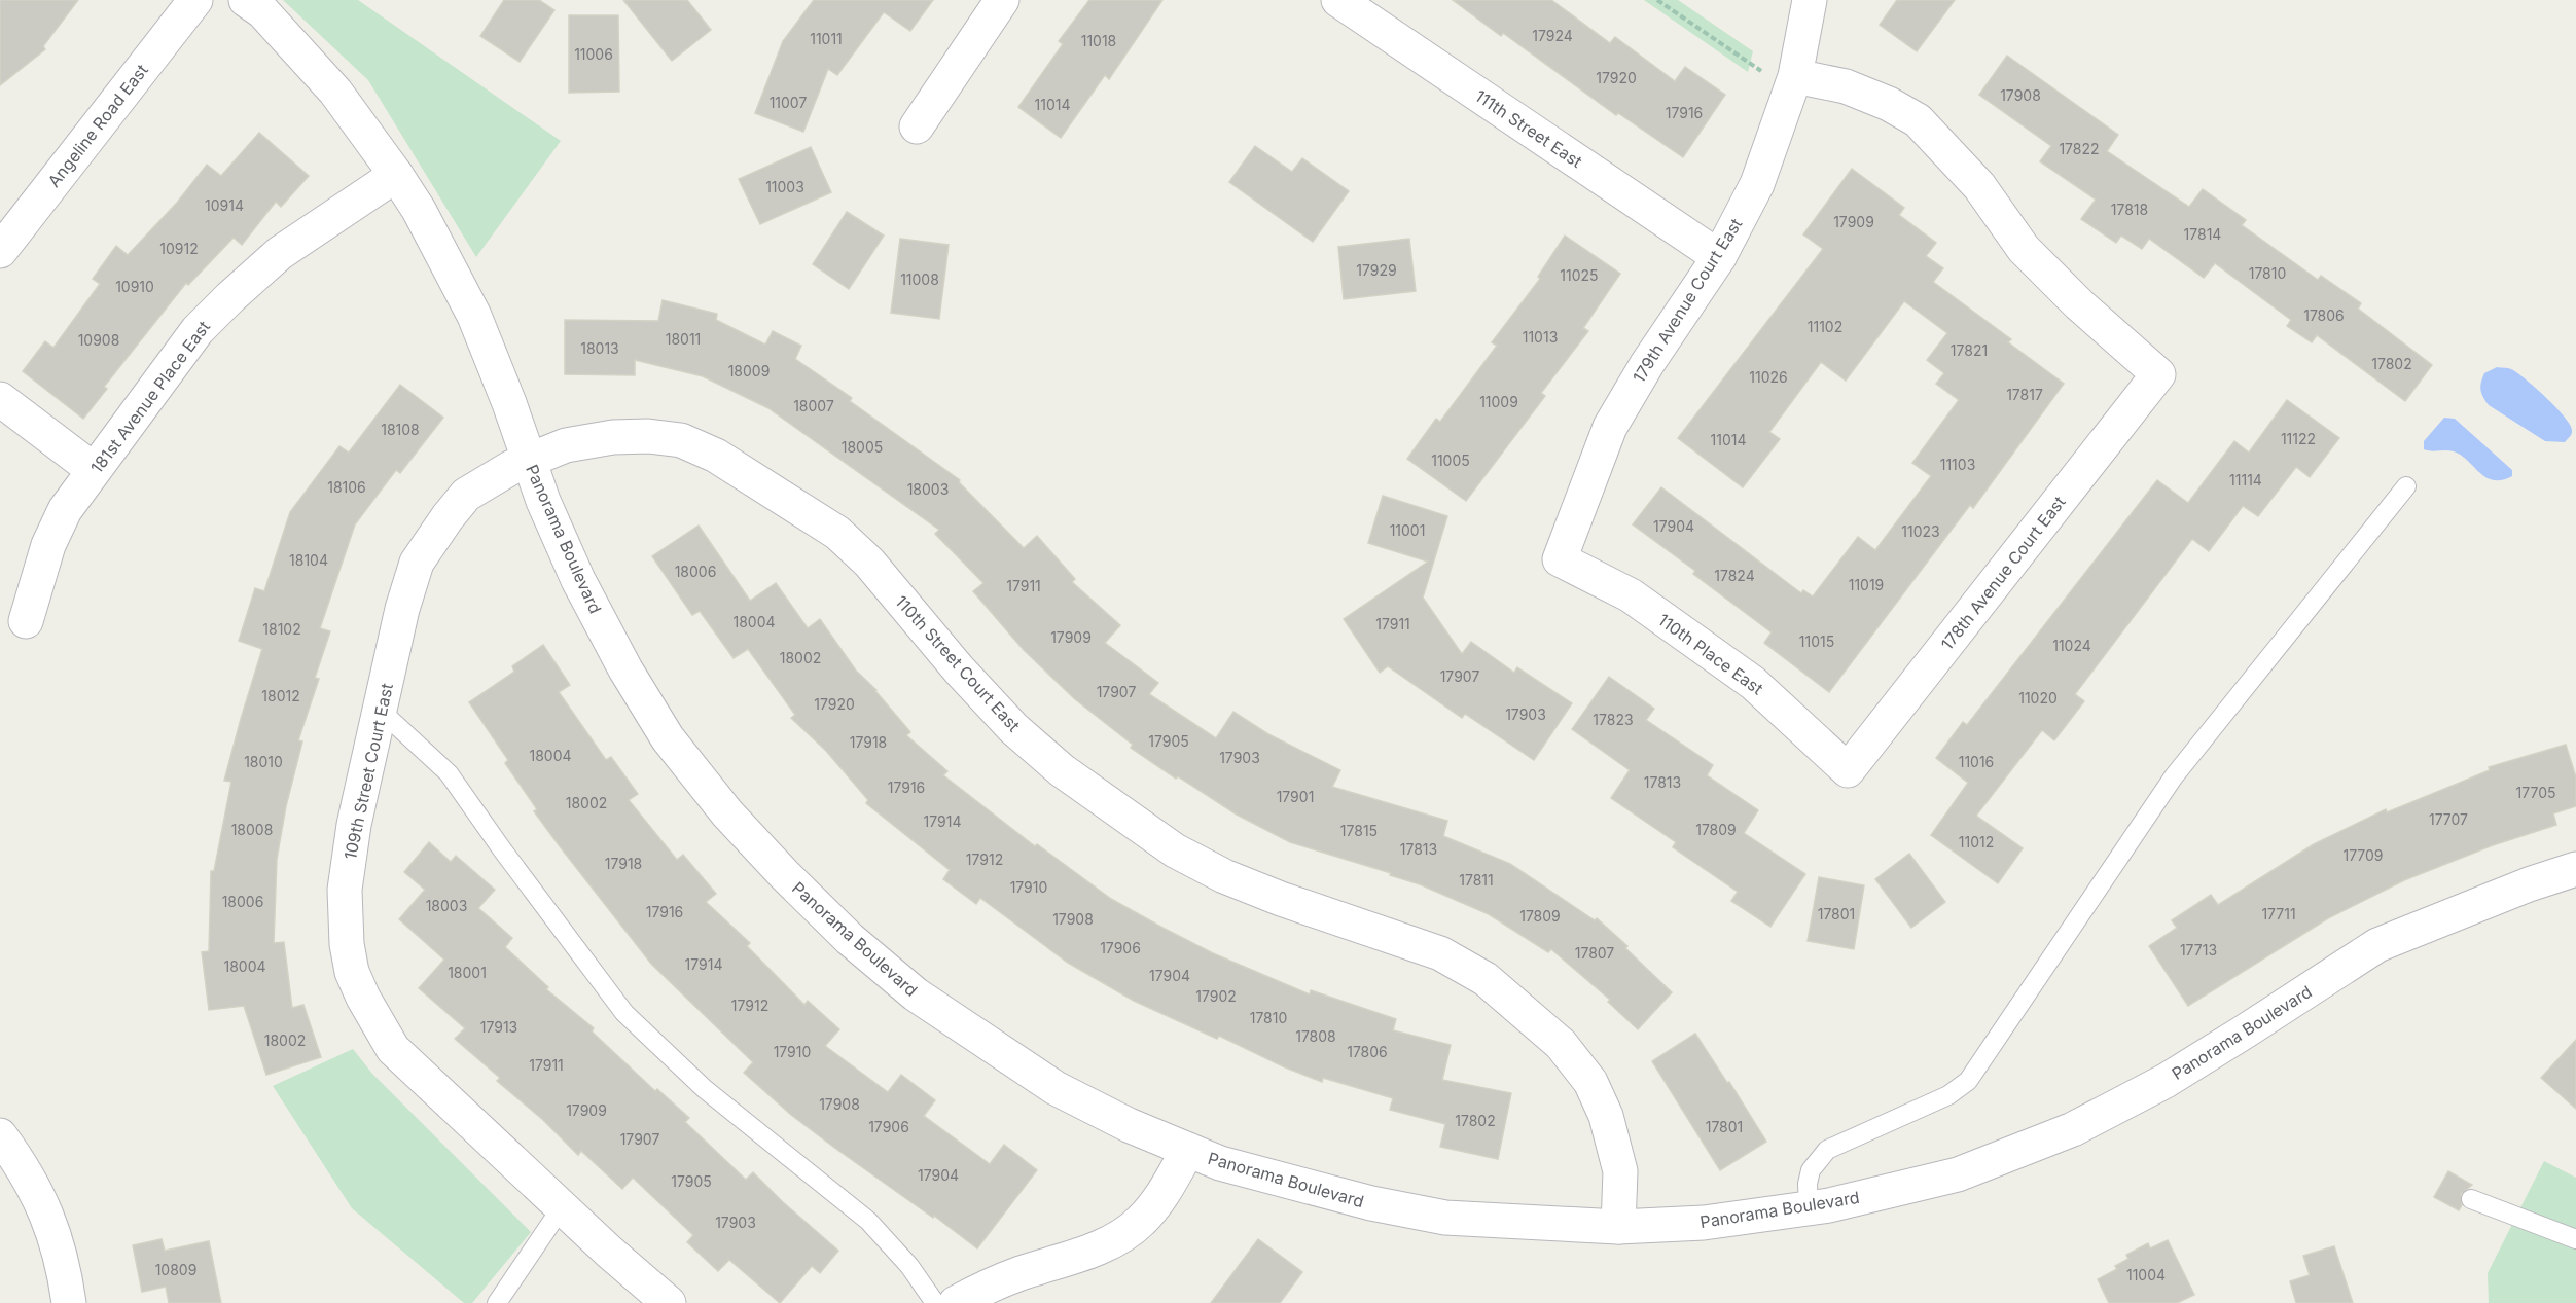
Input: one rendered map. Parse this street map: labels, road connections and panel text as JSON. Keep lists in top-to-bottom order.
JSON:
{
  "streets": {
    "street": [
      "Angeline Road East",
      "111th Street East",
      "179th Avenue Court East",
      "181st Avenue Place East",
      "Panorama Boulevard",
      "178th Avenue Court East",
      "110th Place East",
      "110th Street Court East",
      "109th Street Court East"
    ]
  },
  "crossings": [
    ["111th Street East", "179th Avenue Court East"],
    ["179th Avenue Court East", "178th Avenue Court East"],
    ["179th Avenue Court East", "110th Place East"],
    ["181st Avenue Place East", "Panorama Boulevard"],
    ["Panorama Boulevard", "110th Street Court East"],
    ["Panorama Boulevard", "109th Street Court East"],
    ["178th Avenue Court East", "110th Place East"],
    ["110th Street Court East", "109th Street Court East"]
  ],
  "house_numbers": [
    "17924",
    "11011",
    "11018",
    "11006",
    "17920",
    "17908",
    "11007",
    "11014",
    "17916",
    "17822",
    "11003",
    "10914",
    "17818",
    "17909",
    "17814",
    "10912",
    "17929",
    "17810",
    "11025",
    "11008",
    "10910",
    "17806",
    "11102",
    "11013",
    "18011",
    "10908",
    "18013",
    "17821",
    "17802",
    "18009",
    "11026",
    "17817",
    "11009",
    "18007",
    "18108",
    "11122",
    "11014",
    "18005",
    "11005",
    "11103",
    "11114",
    "18106",
    "18003",
    "17904",
    "11001",
    "11023",
    "18104",
    "18006",
    "17824",
    "11019",
    "17911",
    "18004",
    "17911",
    "18102",
    "17909",
    "11015",
    "11024",
    "18002",
    "17907",
    "17907",
    "18012",
    "11020",
    "17920",
    "17903",
    "17823",
    "17905",
    "17918",
    "18004",
    "17903",
    "18010",
    "11016",
    "17813",
    "17916",
    "17705",
    "17901",
    "18002",
    "17707",
    "17914",
    "18008",
    "17809",
    "17815",
    "11012",
    "17813",
    "17709",
    "17912",
    "17918",
    "17811",
    "17910",
    "18006",
    "18003",
    "17916",
    "17801",
    "17711",
    "17809",
    "17908",
    "17906",
    "17713",
    "17807",
    "17914",
    "18004",
    "18001",
    "17904",
    "17902",
    "17912",
    "17810",
    "17913",
    "17808",
    "18002",
    "17910",
    "17806",
    "17911",
    "17908",
    "17909",
    "17802",
    "17906",
    "17801",
    "17907",
    "17904",
    "17905",
    "17903",
    "10809",
    "11004"
  ]
}
